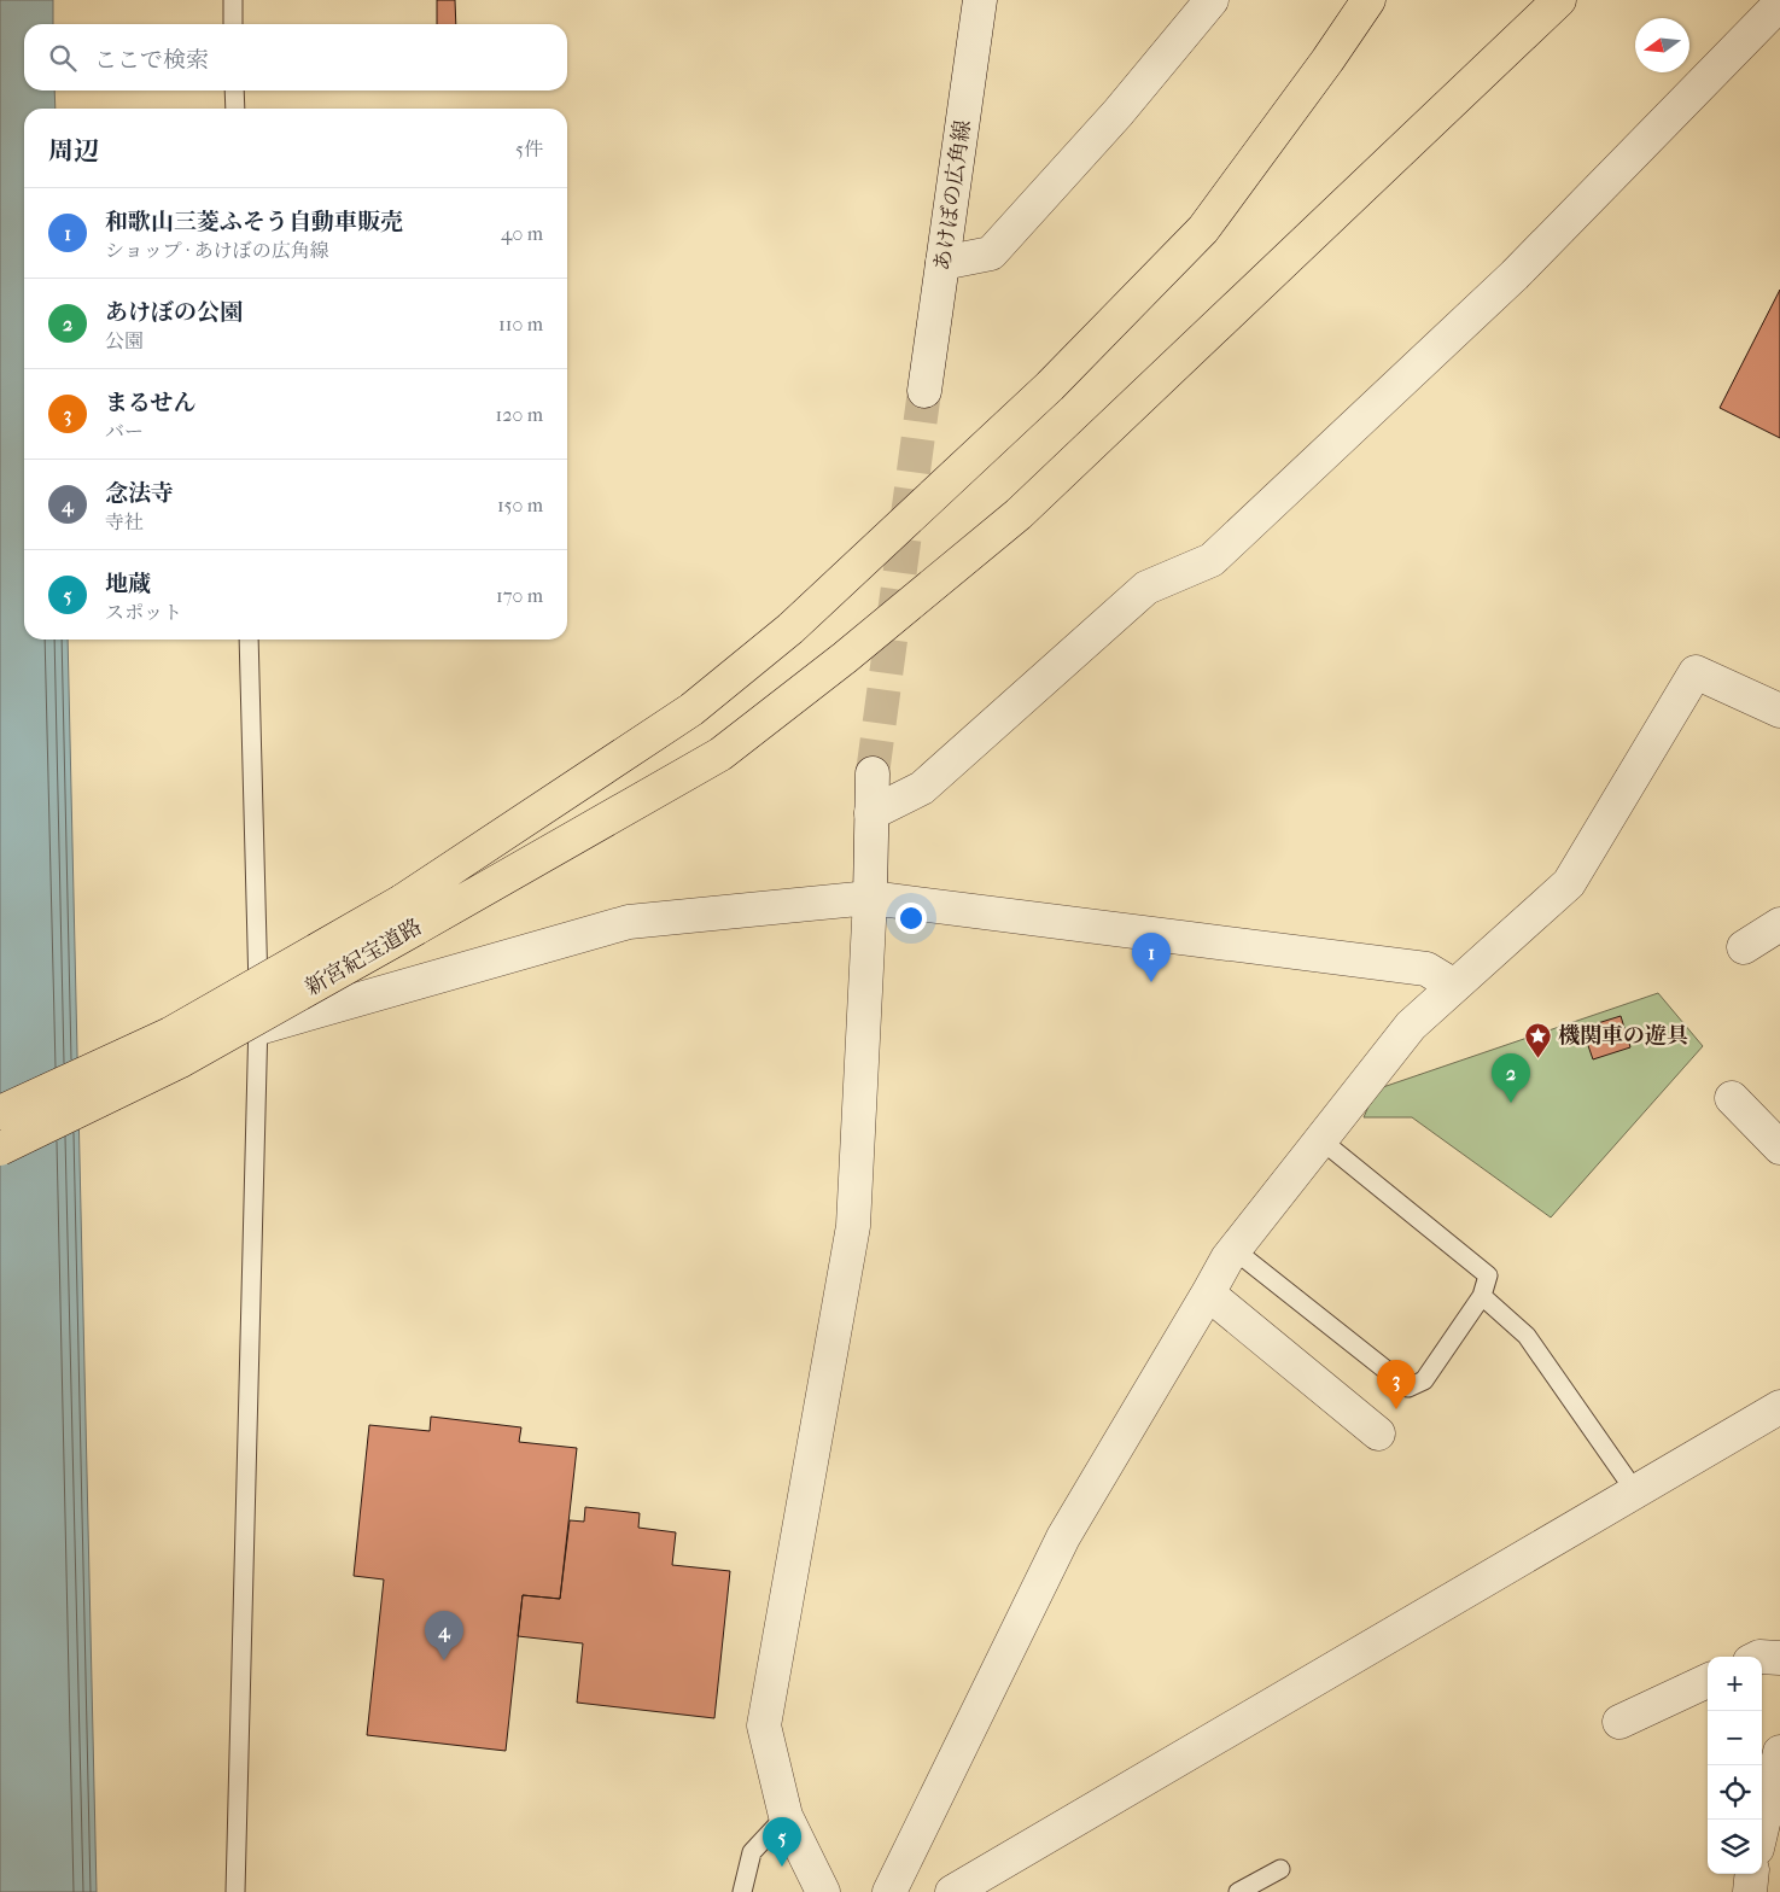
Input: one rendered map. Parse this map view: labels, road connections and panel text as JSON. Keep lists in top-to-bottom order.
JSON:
{
  "streets": {
    "highway": ["新宮紀宝道路"],
    "street": ["あけぼの広角線"]
  },
  "places": {
    "place": ["機関車の遊具"]
  },
  "north": "left",
  "page": {
    "search": "ここで検索",
    "heading": ["周辺", "5件"],
    "list": [
      {
        "mark": "1",
        "name": "和歌山三菱ふそう自動車販売",
        "note": "ショップ · あけぼの広角線",
        "value": "40 m"
      },
      {
        "mark": "2",
        "name": "あけぼの公園",
        "note": "公園",
        "value": "110 m"
      },
      {
        "mark": "3",
        "name": "まるせん",
        "note": "バー",
        "value": "120 m"
      },
      {
        "mark": "4",
        "name": "念法寺",
        "note": "寺社",
        "value": "150 m"
      },
      {
        "mark": "5",
        "name": "地蔵",
        "note": "スポット",
        "value": "170 m"
      }
    ],
    "pins": [
      "1",
      "2",
      "3",
      "4",
      "5"
    ],
    "map_buttons": ["+", "−"]
  }
}
